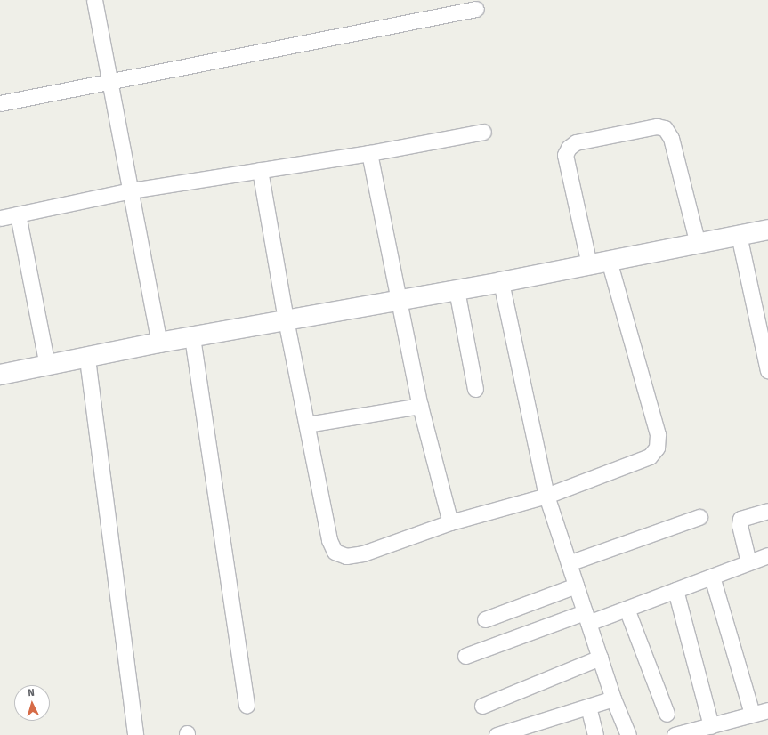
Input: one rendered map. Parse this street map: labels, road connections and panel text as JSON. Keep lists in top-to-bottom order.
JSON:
{
  "north": "top"
}
